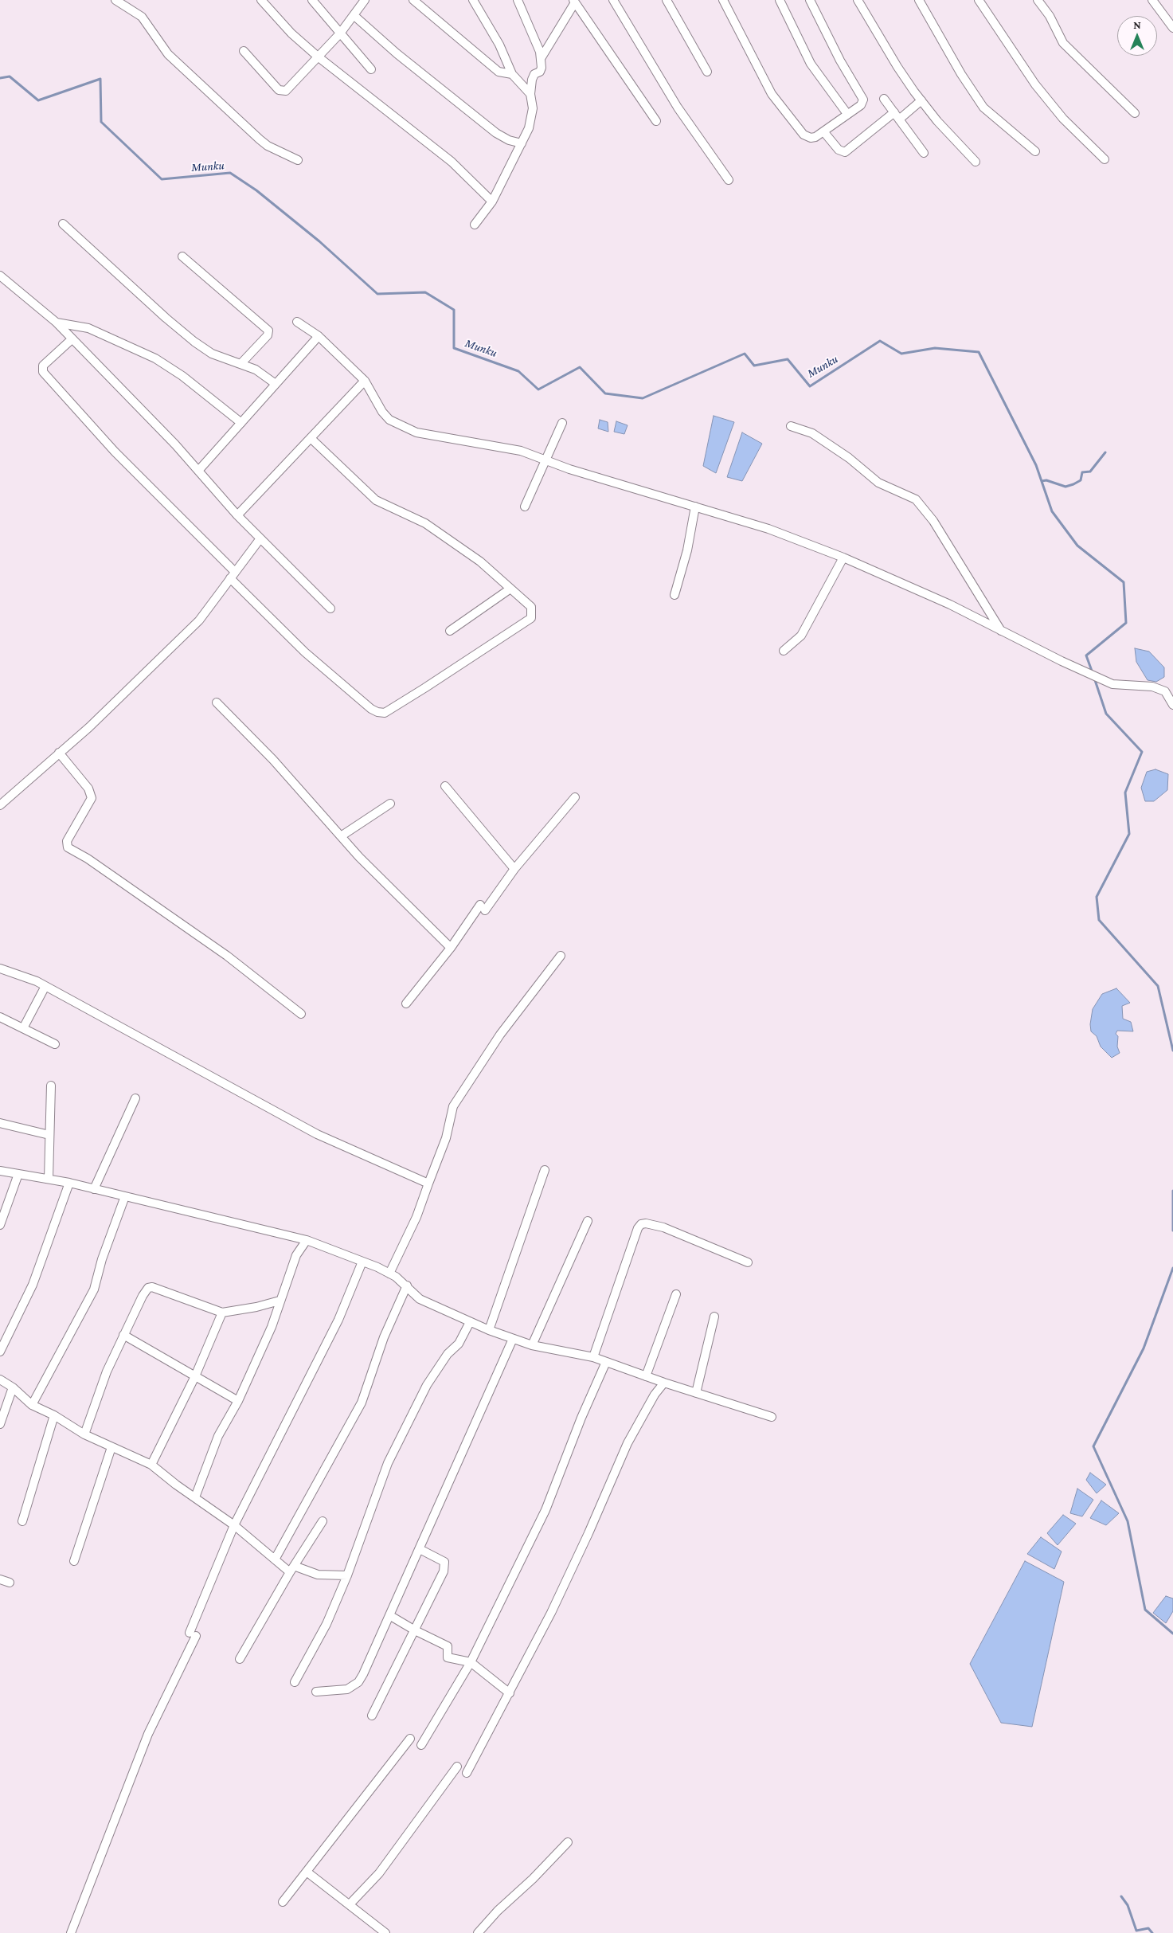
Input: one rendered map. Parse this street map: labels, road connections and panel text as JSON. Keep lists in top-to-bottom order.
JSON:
{
  "water": ["Munku"],
  "north": "top"
}
